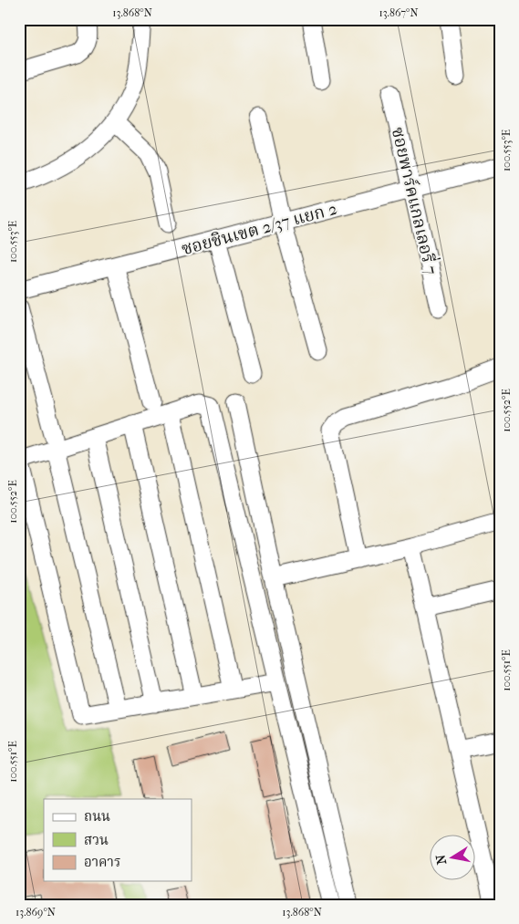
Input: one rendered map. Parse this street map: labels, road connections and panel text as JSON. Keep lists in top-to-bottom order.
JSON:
{
  "streets": {
    "street": ["ซอยพาร์คแกลเลอรี่ 7", "ซอยชินเขต 2/37 แยก 2"]
  },
  "crossings": [
    ["ซอยพาร์คแกลเลอรี่ 7", "ซอยชินเขต 2/37 แยก 2"]
  ],
  "legend": ["ถนน", "สวน", "อาคาร"],
  "north": "left",
  "coordinates": [
    "13.868°N",
    "13.867°N",
    "100.553°E",
    "100.552°E",
    "100.551°E",
    "13.869°N"
  ]
}
